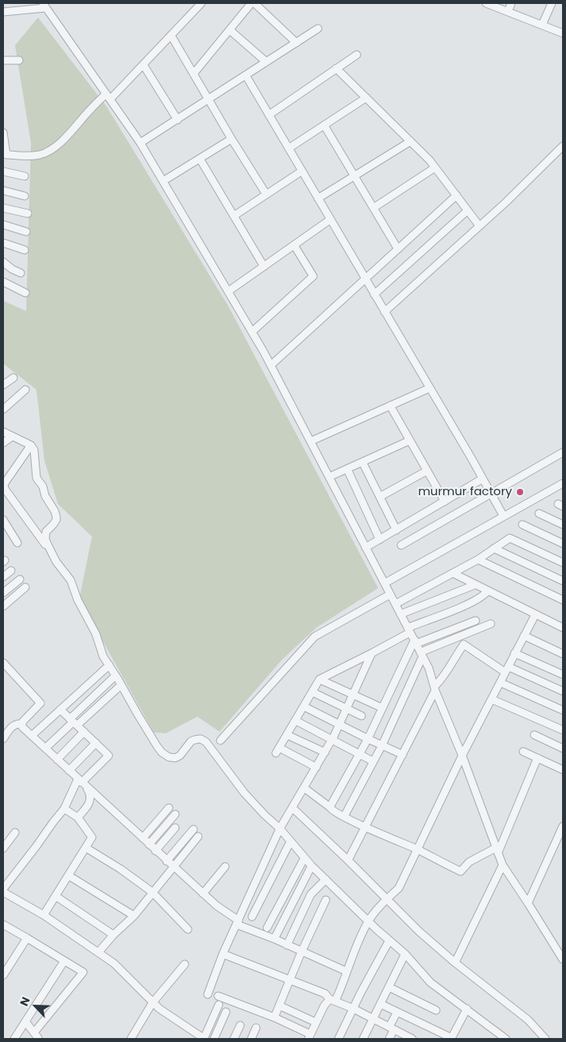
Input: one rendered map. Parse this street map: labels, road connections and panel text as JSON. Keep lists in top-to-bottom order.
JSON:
{
  "places": ["murmur factory"],
  "north": "top left"
}
